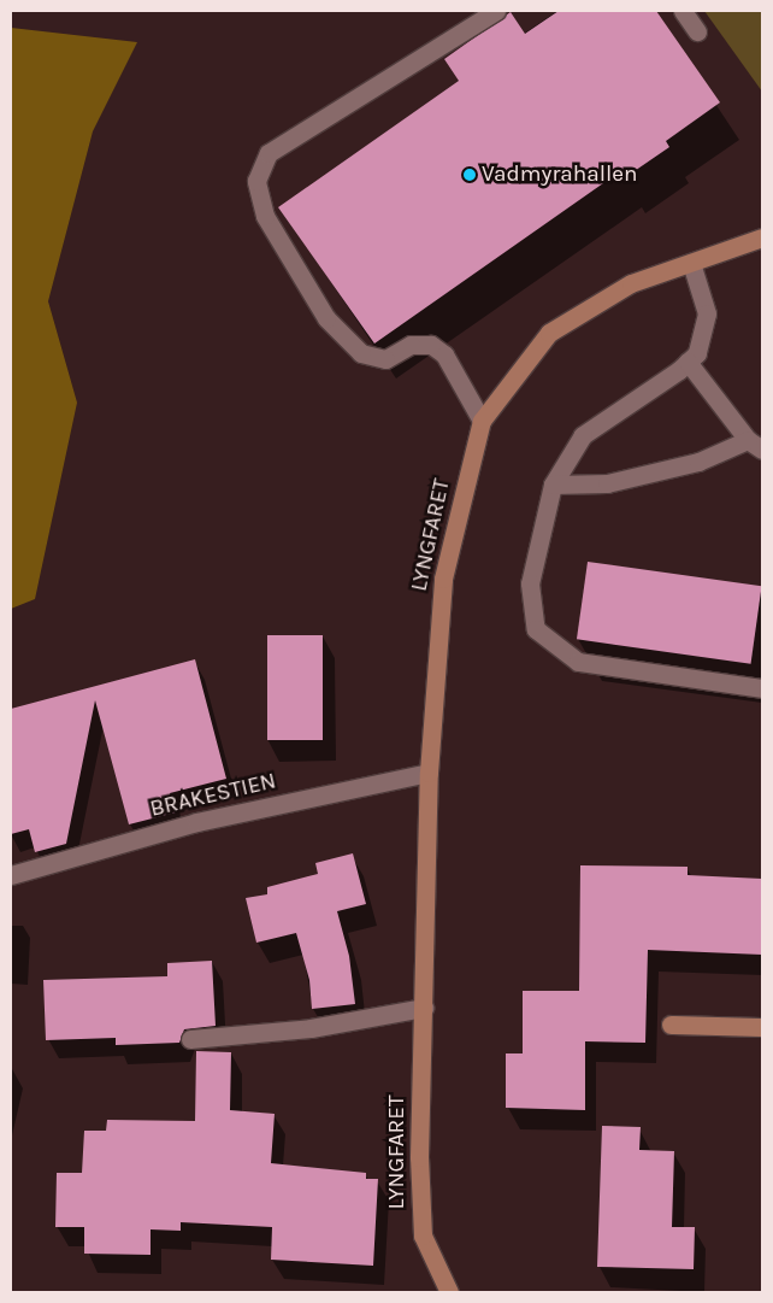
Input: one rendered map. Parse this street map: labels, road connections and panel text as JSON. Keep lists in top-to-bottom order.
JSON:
{
  "streets": {
    "street": ["LYNGFARET", "BRAKESTIEN"]
  },
  "crossings": [
    ["LYNGFARET", "BRAKESTIEN"]
  ],
  "places": ["Vadmyrahallen"]
}
